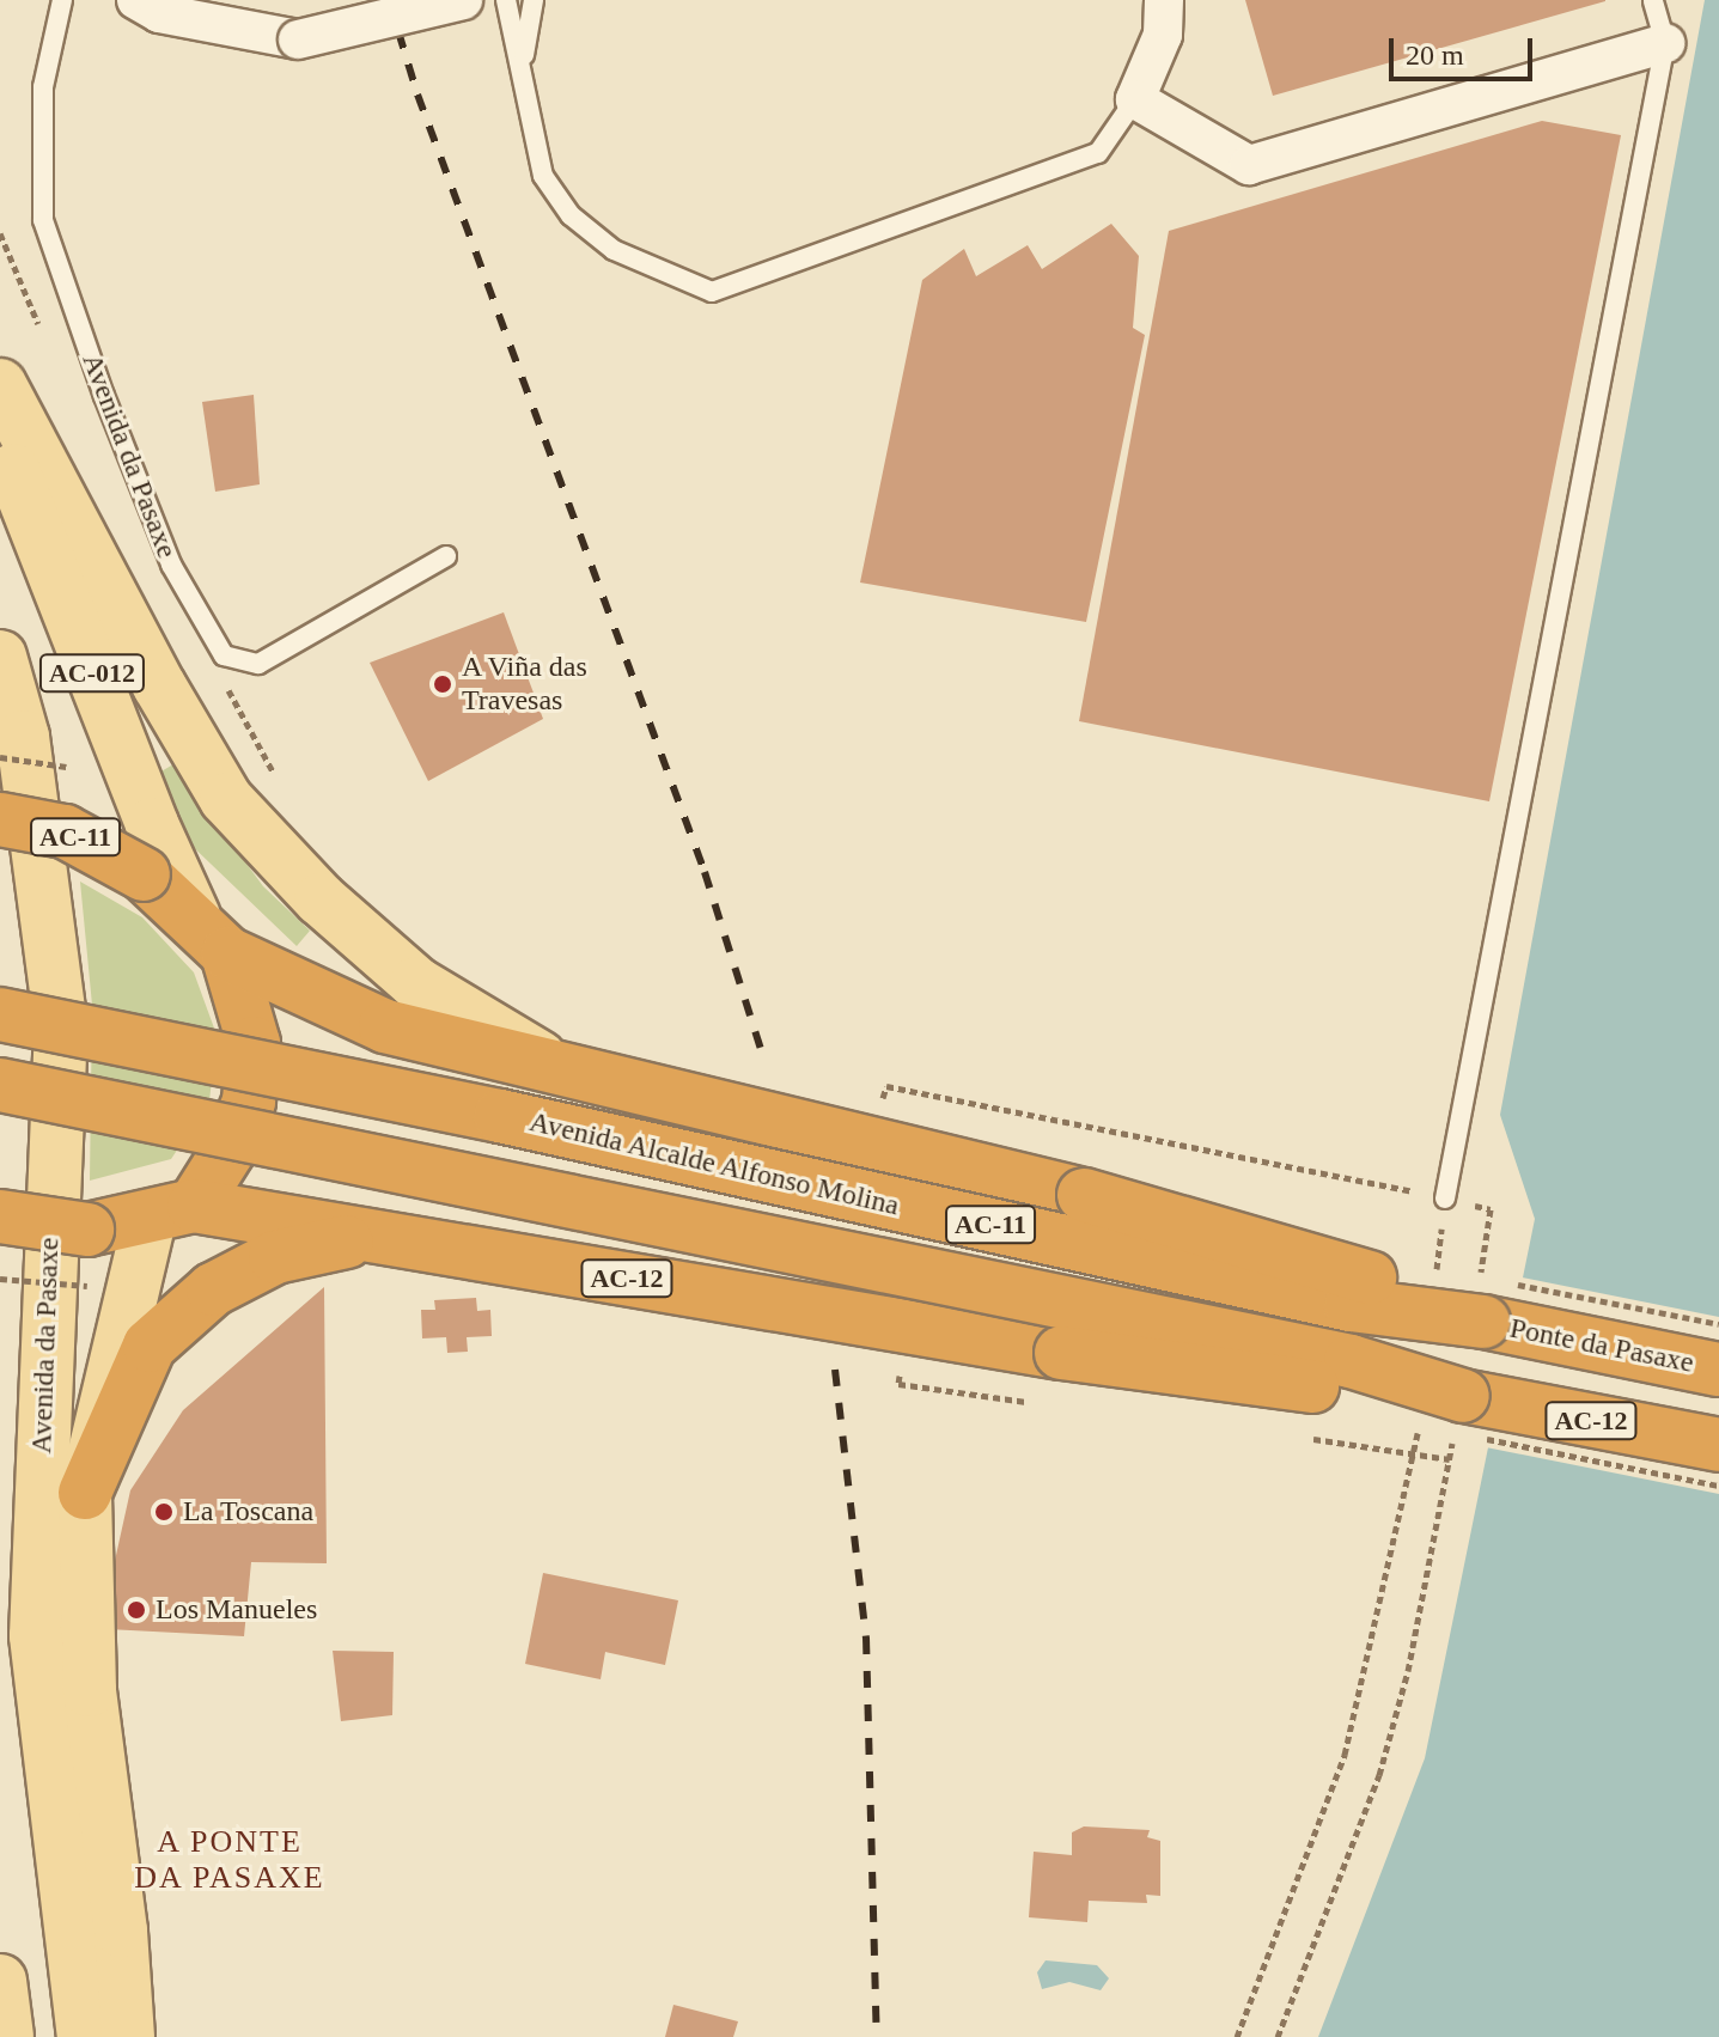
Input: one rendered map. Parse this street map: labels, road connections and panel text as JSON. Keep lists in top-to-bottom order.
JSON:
{
  "streets": {
    "highway": [
      "AC-11",
      "Avenida Alcalde Alfonso Molina",
      "AC-12",
      "Ponte da Pasaxe"
    ],
    "main road": ["Avenida da Pasaxe", "AC-012"]
  },
  "crossings": [
    ["AC-012", "AC-11"],
    ["AC-11", "Avenida Alcalde Alfonso Molina"],
    ["AC-11", "Ponte da Pasaxe"],
    ["Avenida Alcalde Alfonso Molina", "AC-12"],
    ["Avenida Alcalde Alfonso Molina", "Ponte da Pasaxe"]
  ],
  "districts": ["A PONTE DA PASAXE"],
  "places": ["A Viña das Travesas", "La Toscana", "Los Manueles"],
  "scale_bar": "20 m"
}
